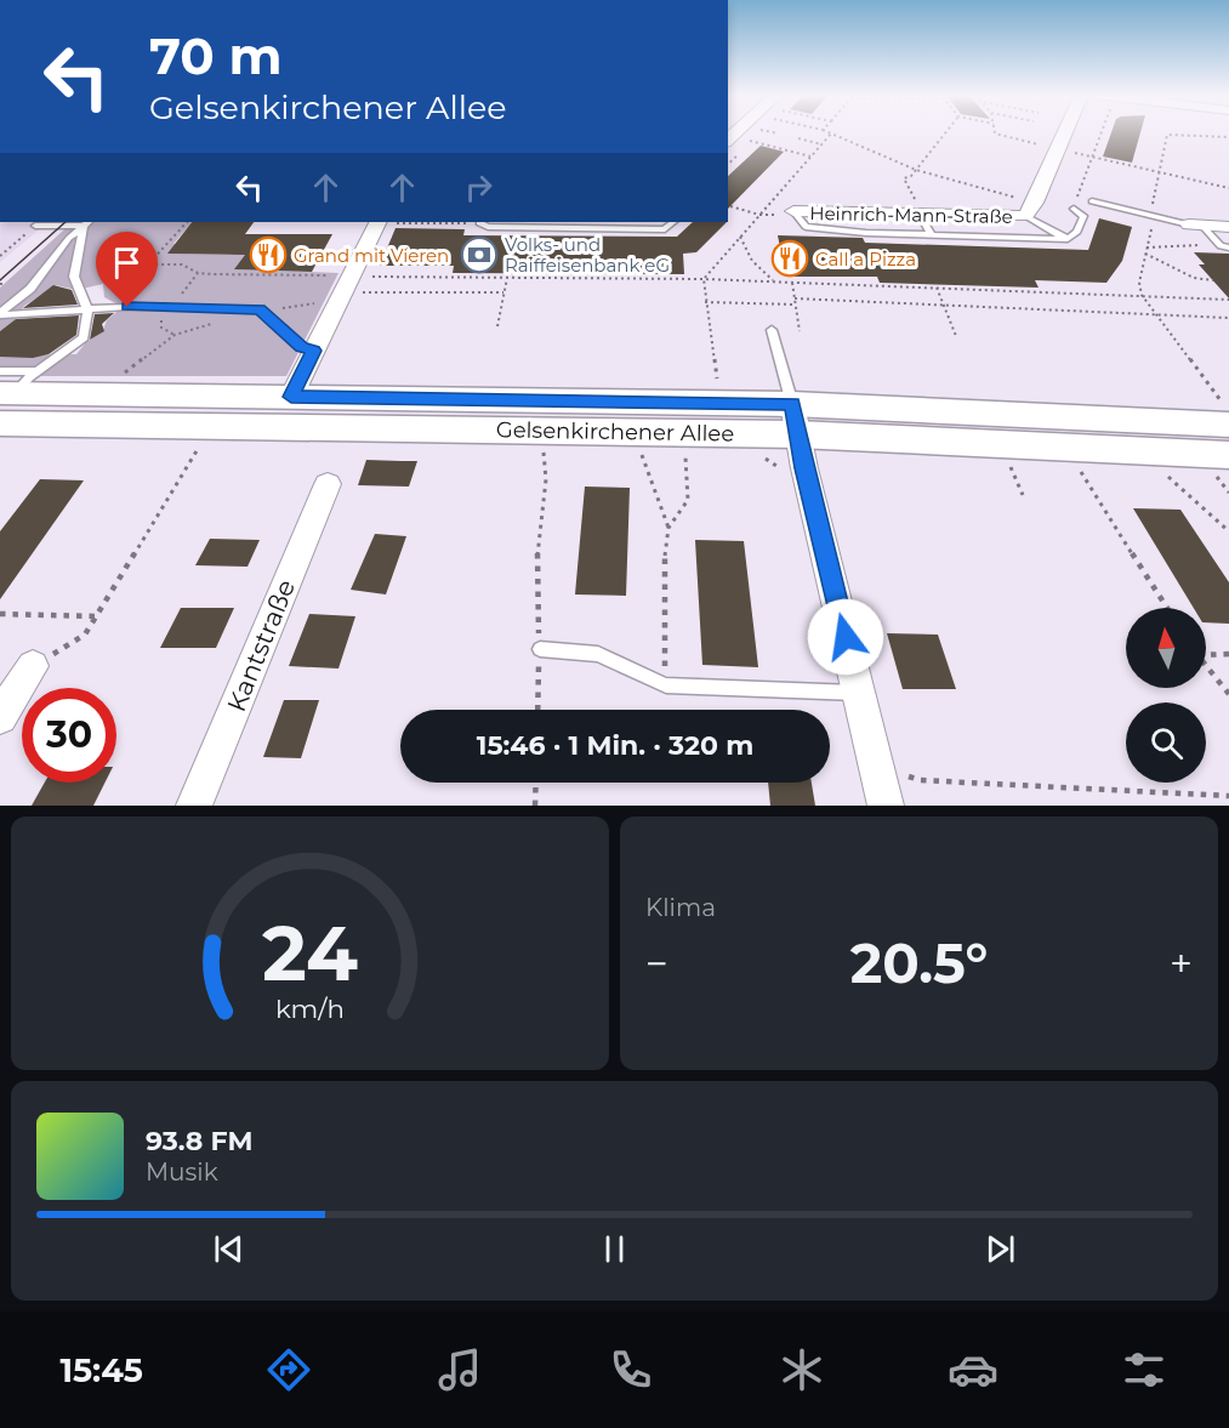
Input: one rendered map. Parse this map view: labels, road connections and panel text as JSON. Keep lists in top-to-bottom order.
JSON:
{
  "streets": {
    "main road": ["Gelsenkirchener Allee"],
    "street": ["Heinrich-Mann-Straße", "Kantstraße"]
  },
  "places": {
    "restaurant": ["Grand mit Vieren", "Call a Pizza"],
    "bank": ["Volks- und Raiffeisenbank eG"]
  },
  "north": "top",
  "page": {
    "turn": ["70 m", "Gelsenkirchener Allee"],
    "limit": "30",
    "trip": "15:46 · 1 Min. · 320 m",
    "tile": "Klima",
    "heat": ["−", "20.5°", "+"],
    "song": ["93.8 FM", "Musik"],
    "tabs": "15:45",
    "gauge": ["24", "km/h"]
  }
}
